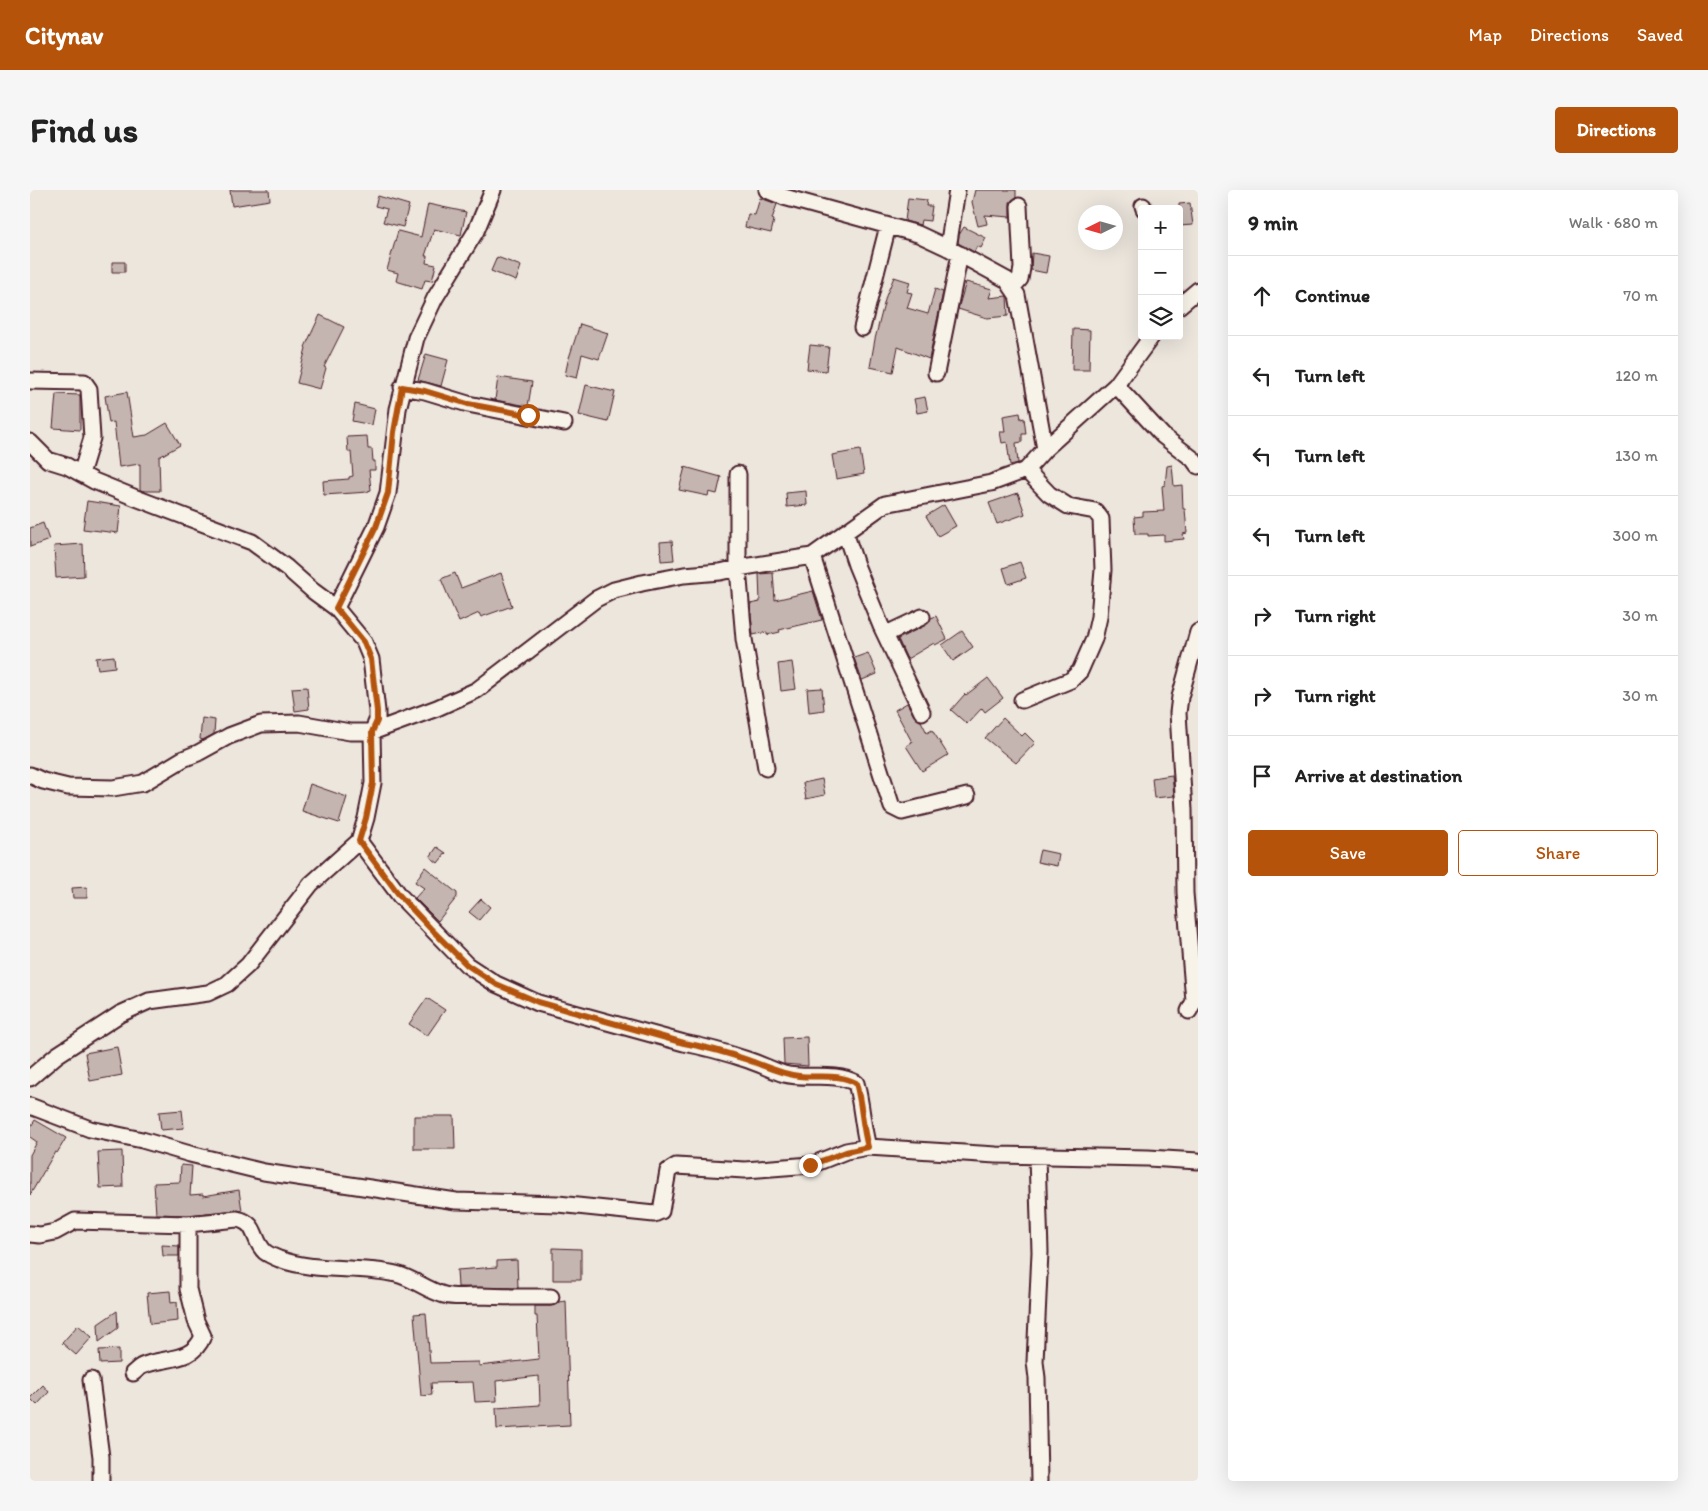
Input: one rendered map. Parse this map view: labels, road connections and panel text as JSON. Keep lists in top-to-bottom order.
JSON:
{
  "north": "left",
  "page": {
    "header": "Citynav",
    "nav": ["Map", "Directions", "Saved"],
    "buttons": [
      "Directions",
      ["Save", "Share"]
    ],
    "title": "Find us",
    "heading": ["9 min", "Walk · 680 m"],
    "map_buttons": ["+", "−"],
    "list": [
      ["Continue", "70 m"],
      ["Turn left", "120 m"],
      ["Turn left", "130 m"],
      ["Turn left", "300 m"],
      ["Turn right", "30 m"],
      ["Turn right", "30 m"],
      "Arrive at destination"
    ]
  }
}
